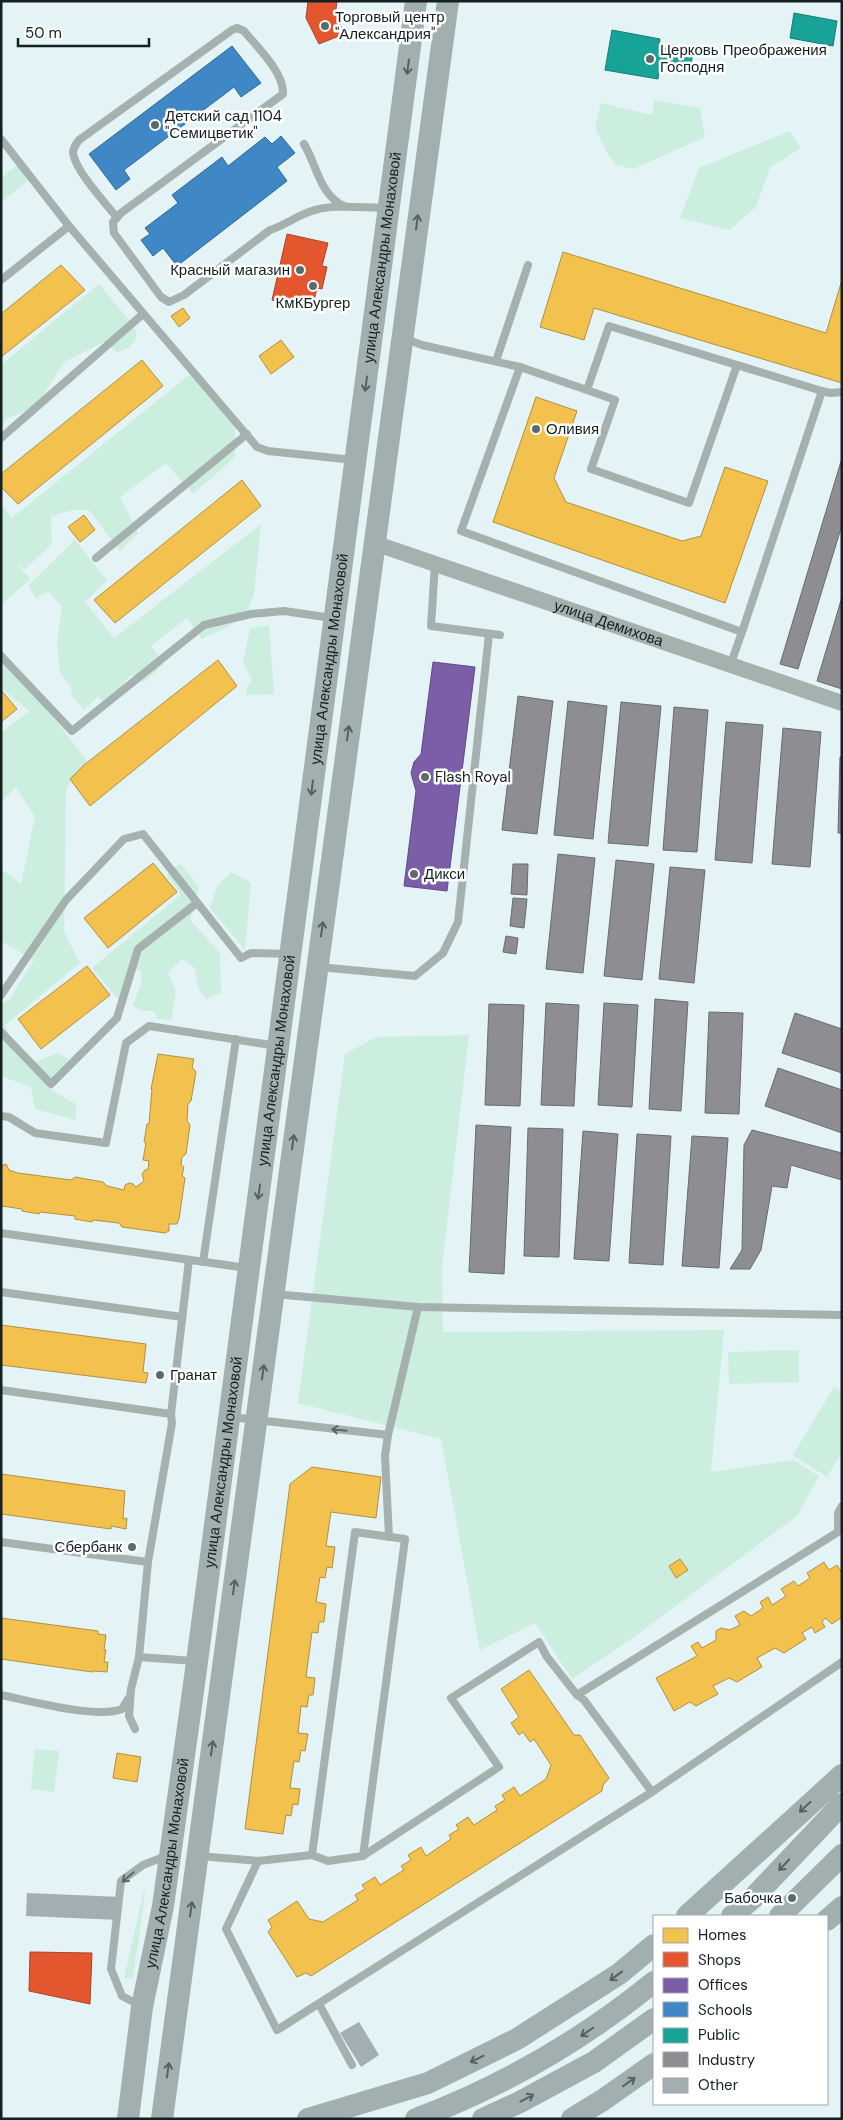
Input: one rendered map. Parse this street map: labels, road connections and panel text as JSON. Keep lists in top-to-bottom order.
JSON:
{
  "streets": {
    "main road": ["улица Александры Монаховой"],
    "street": ["улица Демихова"]
  },
  "crossings": [
    ["улица Александры Монаховой", "улица Демихова"]
  ],
  "places": [
    "Торговый центр \"Александрия\"",
    "Церковь Преображения Господня",
    "Детский сад 1104 \"Семицветик\"",
    "Красный магазин",
    "КмКБургер",
    "Оливия",
    "Flash Royal",
    "Дикси",
    "Гранат",
    "Сбербанк",
    "Бабочка"
  ],
  "legend": [
    "Homes",
    "Shops",
    "Offices",
    "Schools",
    "Public",
    "Industry",
    "Other"
  ],
  "scale_bar": "50 m"
}
